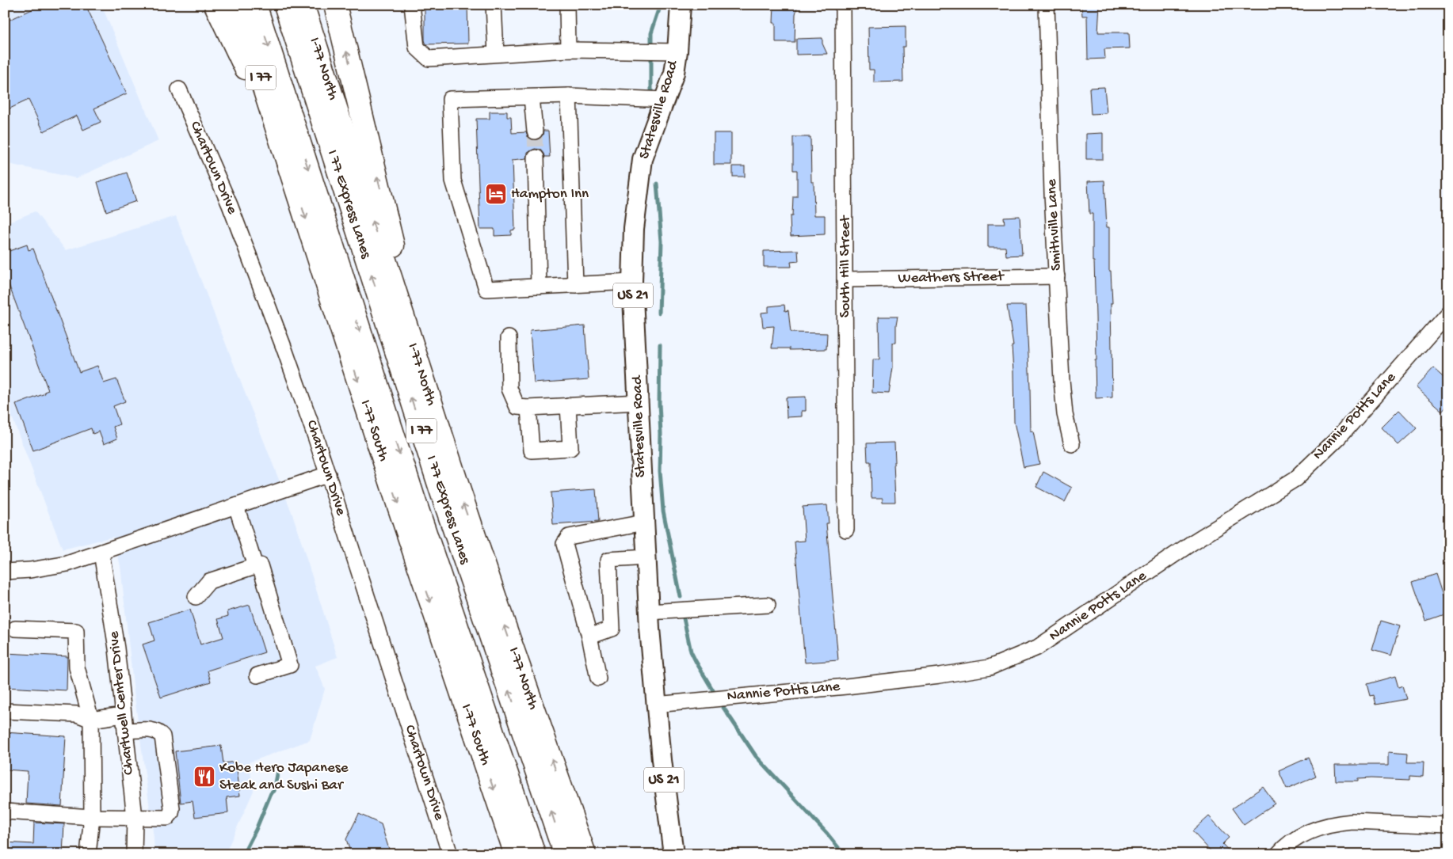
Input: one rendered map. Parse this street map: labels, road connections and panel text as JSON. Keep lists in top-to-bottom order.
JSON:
{
  "streets": {
    "highway": [
      "I-77 North",
      "I 77",
      "I 77 Express Lanes",
      "I-77 South"
    ],
    "main road": ["Statesville Road", "US 21"],
    "street": [
      "Chartown Drive",
      "Smithville Lane",
      "South Hill Street",
      "Weathers Street",
      "Nannie Potts Lane",
      "Chartwell Center Drive"
    ]
  },
  "crossings": [
    ["Statesville Road", "Nannie Potts Lane"],
    ["Smithville Lane", "Weathers Street"],
    ["South Hill Street", "Weathers Street"]
  ],
  "places": {
    "hotel": ["Hampton Inn"],
    "restaurant": ["Kobe Hero Japanese Steak and Sushi Bar"]
  }
}
